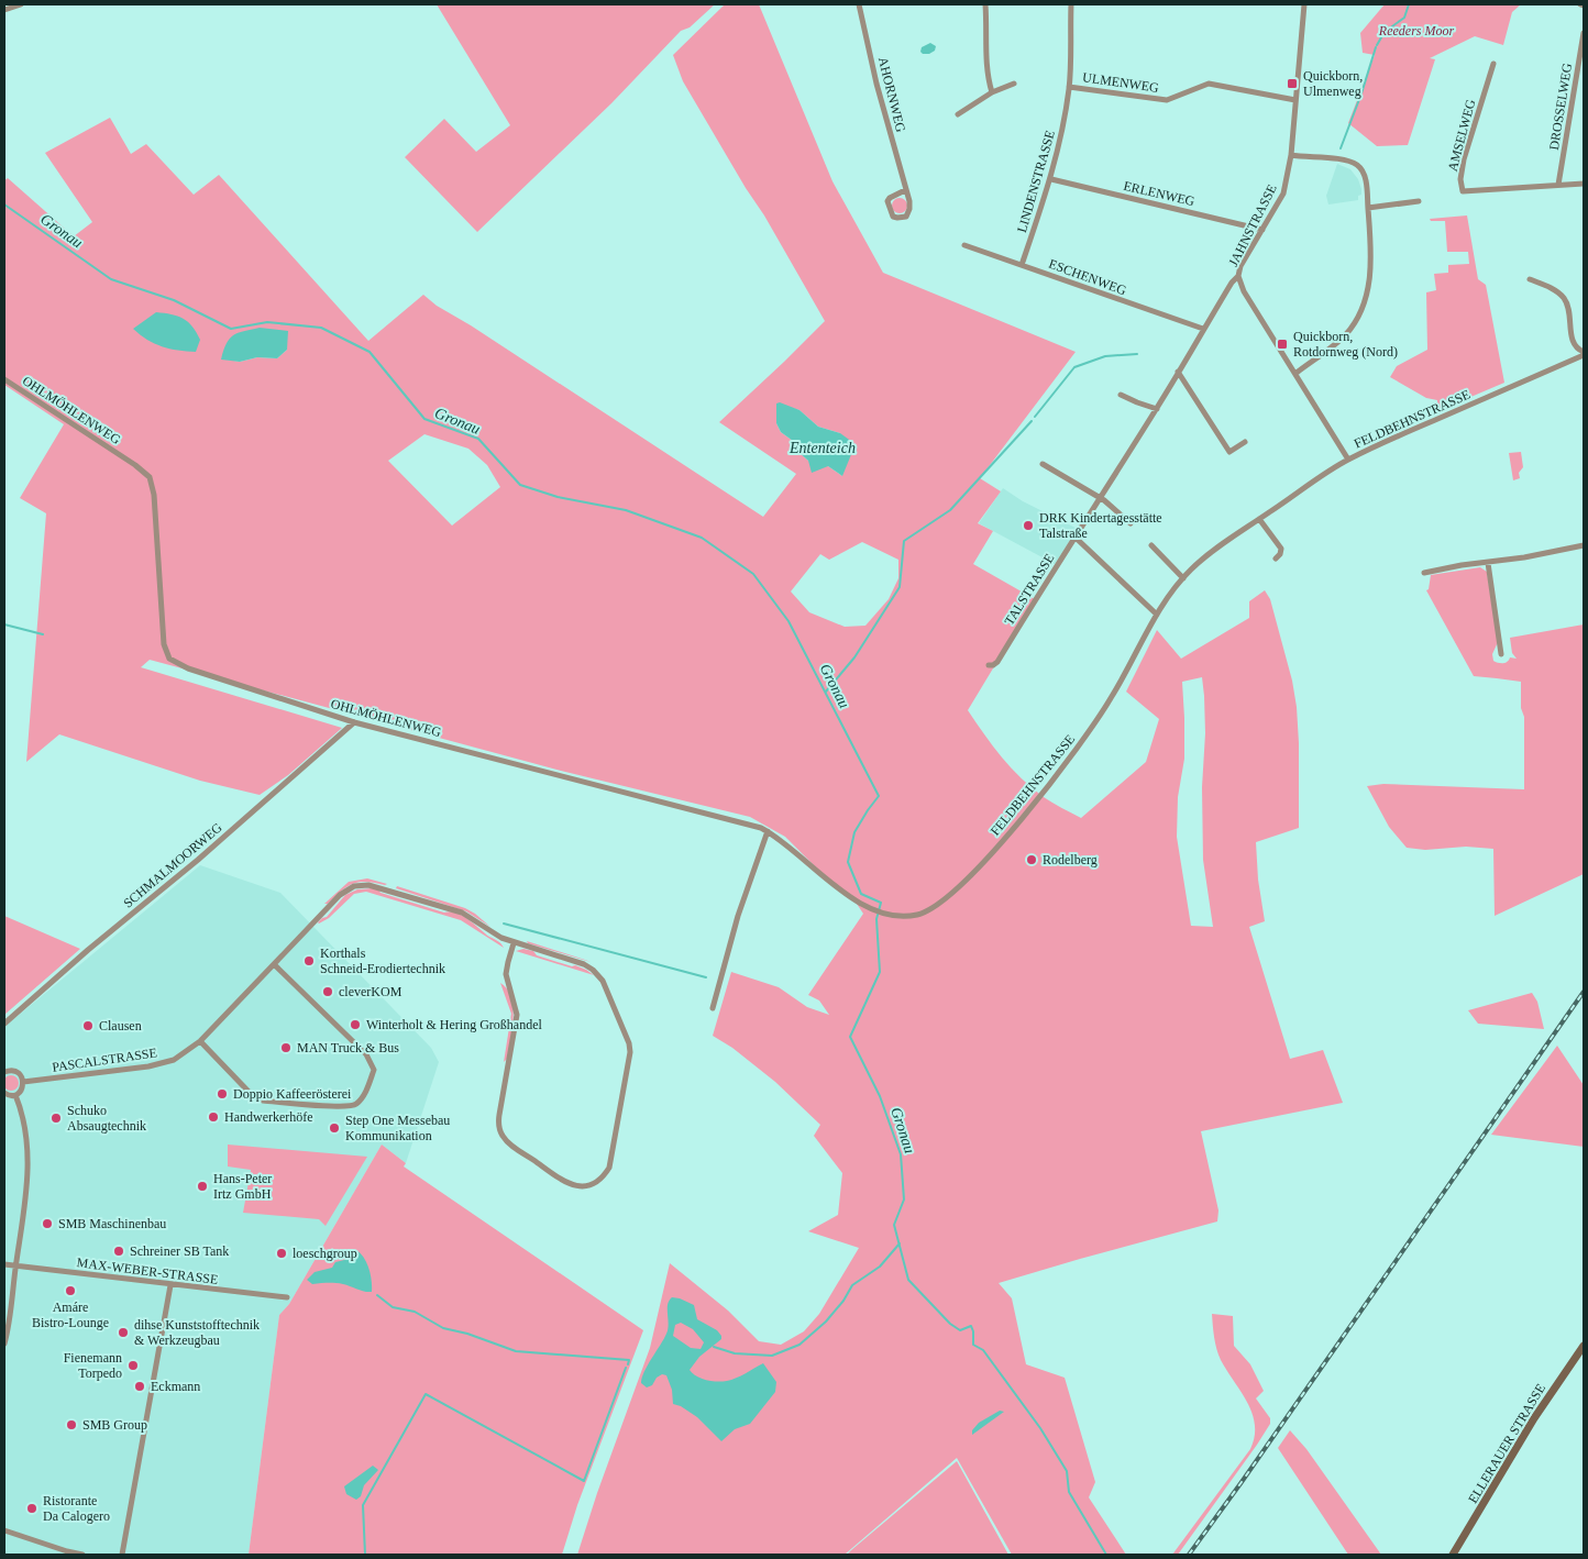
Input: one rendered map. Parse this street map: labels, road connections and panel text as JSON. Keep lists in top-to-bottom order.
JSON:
{
  "streets": {
    "main road": ["ELLERAUER STRASSE"],
    "street": [
      "ULMENWEG",
      "AHORNWEG",
      "DROSSELWEG",
      "AMSELWEG",
      "LINDENSTRASSE",
      "ERLENWEG",
      "JAHNSTRASSE",
      "ESCHENWEG",
      "OHLMÖHLENWEG",
      "FELDBEHNSTRASSE",
      "TALSTRASSE",
      "SCHMALMOORWEG",
      "PASCALSTRASSE",
      "MAX-WEBER-STRASSE"
    ]
  },
  "crossings": [
    ["ULMENWEG", "LINDENSTRASSE"],
    ["ULMENWEG", "JAHNSTRASSE"],
    ["DROSSELWEG", "AMSELWEG"],
    ["LINDENSTRASSE", "ERLENWEG"],
    ["LINDENSTRASSE", "ESCHENWEG"],
    ["ERLENWEG", "JAHNSTRASSE"],
    ["JAHNSTRASSE", "FELDBEHNSTRASSE"],
    ["JAHNSTRASSE", "TALSTRASSE"],
    ["ESCHENWEG", "TALSTRASSE"],
    ["OHLMÖHLENWEG", "FELDBEHNSTRASSE"],
    ["OHLMÖHLENWEG", "SCHMALMOORWEG"]
  ],
  "water": ["Gronau", "Ententeich"],
  "parks": ["Reeders Moor"],
  "places": {
    "transit": ["Quickborn, Ulmenweg", "Quickborn, Rotdornweg (Nord)"],
    "other": [
      "DRK Kindertagesstätte Talstraße",
      "Rodelberg",
      "Korthals Schneid-Erodiertechnik",
      "cleverKOM",
      "Winterholt & Hering Großhandel",
      "Clausen",
      "MAN Truck & Bus",
      "Doppio Kaffeerösterei",
      "Handwerkerhöfe",
      "Schuko Absaugtechnik",
      "Step One Messebau Kommunikation",
      "Hans-Peter Irtz GmbH",
      "SMB Maschinenbau",
      "Schreiner SB Tank",
      "loeschgroup",
      "Amáre Bistro-Lounge",
      "dihse Kunststofftechnik & Werkzeugbau",
      "Fienemann Torpedo",
      "Eckmann",
      "SMB Group",
      "Ristorante Da Calogero"
    ]
  }
}
